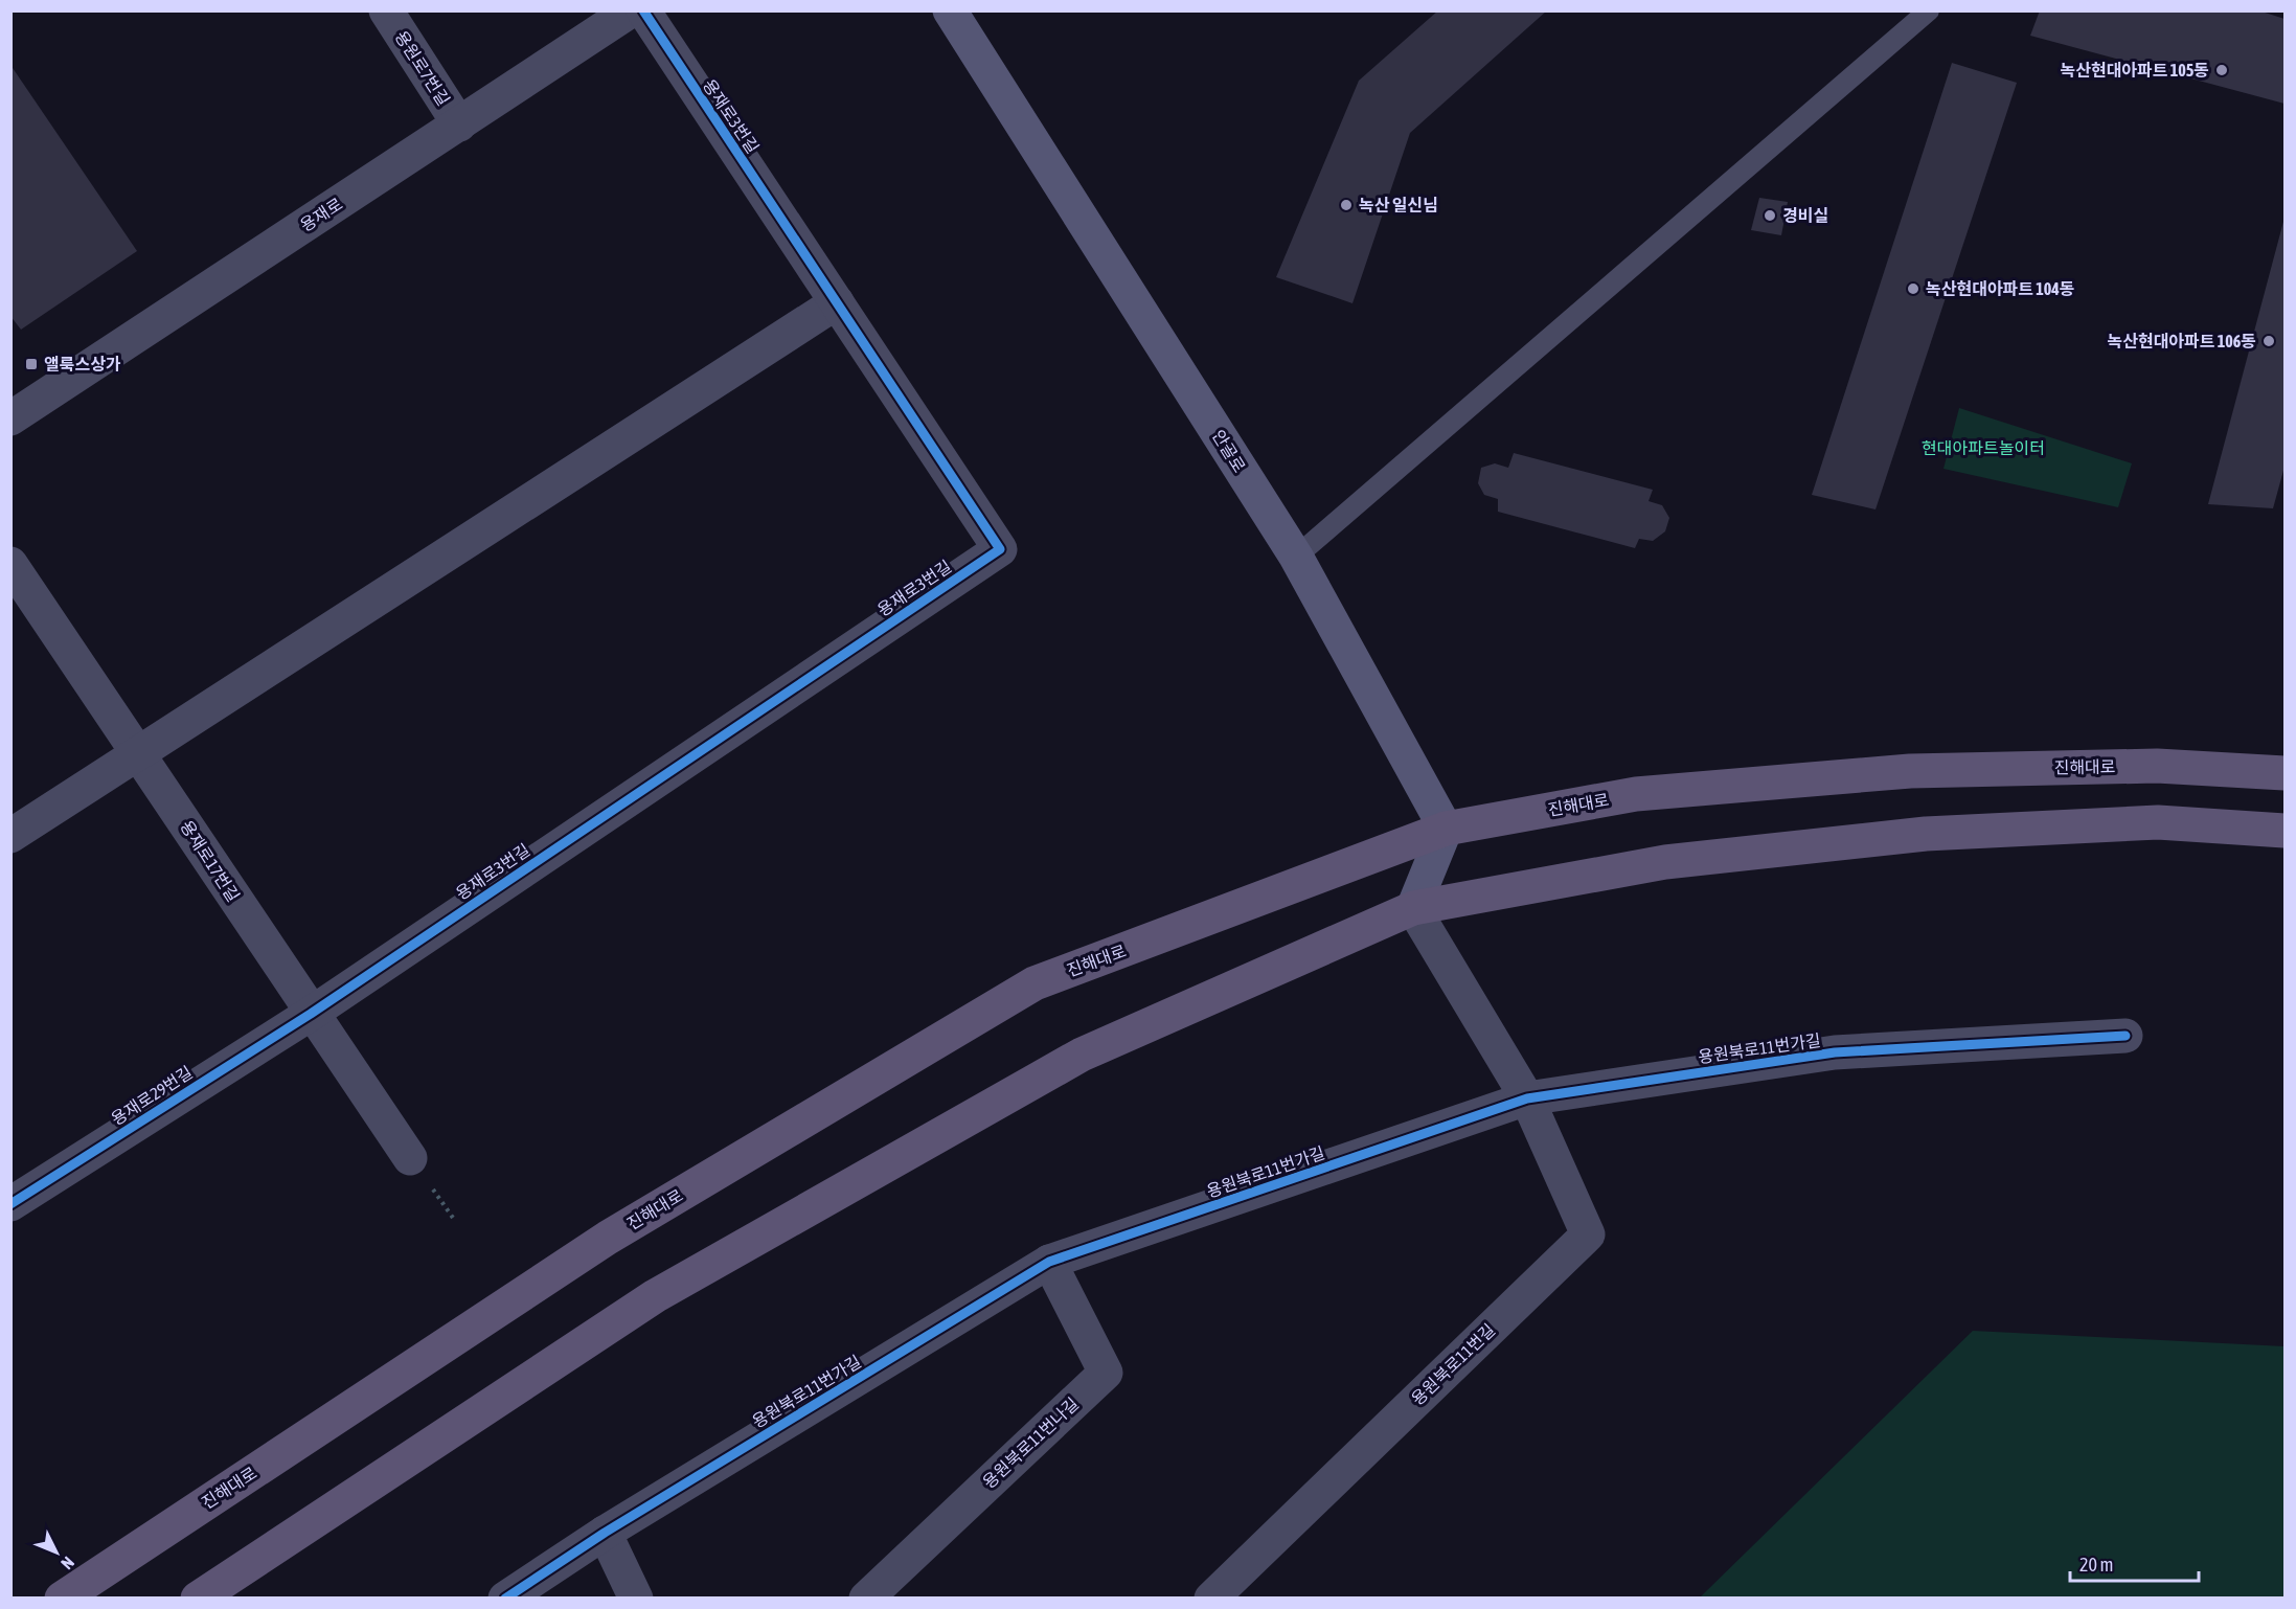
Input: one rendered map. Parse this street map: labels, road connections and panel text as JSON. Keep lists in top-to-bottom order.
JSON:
{
  "streets": {
    "main road": ["안골로", "진해대로"],
    "street": [
      "용원로7번길",
      "용재로3번길",
      "용재로",
      "용재로17번길",
      "용원북로11번가길",
      "용재로29번길",
      "용원북로11번길",
      "용원북로11번나길"
    ]
  },
  "crossings": [
    ["용원로7번길", "용재로"],
    ["용재로3번길", "용재로17번길"],
    ["용재로3번길", "용재로29번길"],
    ["안골로", "진해대로"],
    ["용재로17번길", "용재로29번길"],
    ["용원북로11번가길", "용원북로11번길"],
    ["용원북로11번가길", "용원북로11번나길"]
  ],
  "parks": ["현대아파트놀이터"],
  "places": {
    "other": [
      "녹산현대아파트 105동",
      "녹산 일신님",
      "경비실",
      "녹산현대아파트 104동",
      "녹산현대아파트 106동"
    ],
    "transit": ["앨룩스상가"]
  },
  "scale_bar": "20 m",
  "north": "bottom right"
}
